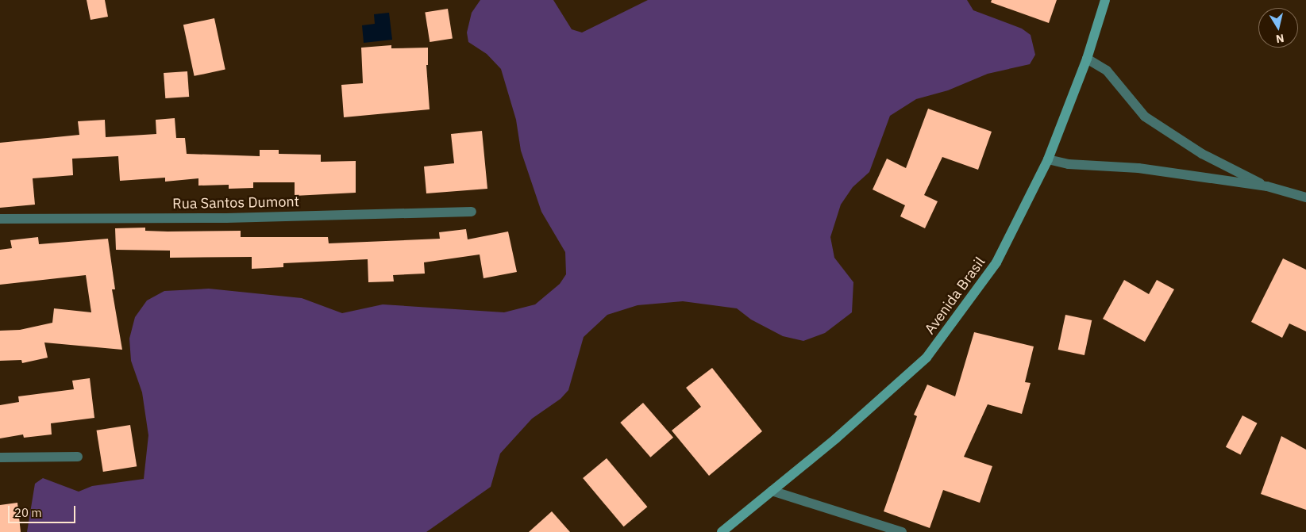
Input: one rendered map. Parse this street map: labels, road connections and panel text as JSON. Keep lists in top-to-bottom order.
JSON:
{
  "streets": {
    "street": ["Rua Santos Dumont", "Avenida Brasil"]
  },
  "scale_bar": "20 m",
  "north": "bottom"
}
